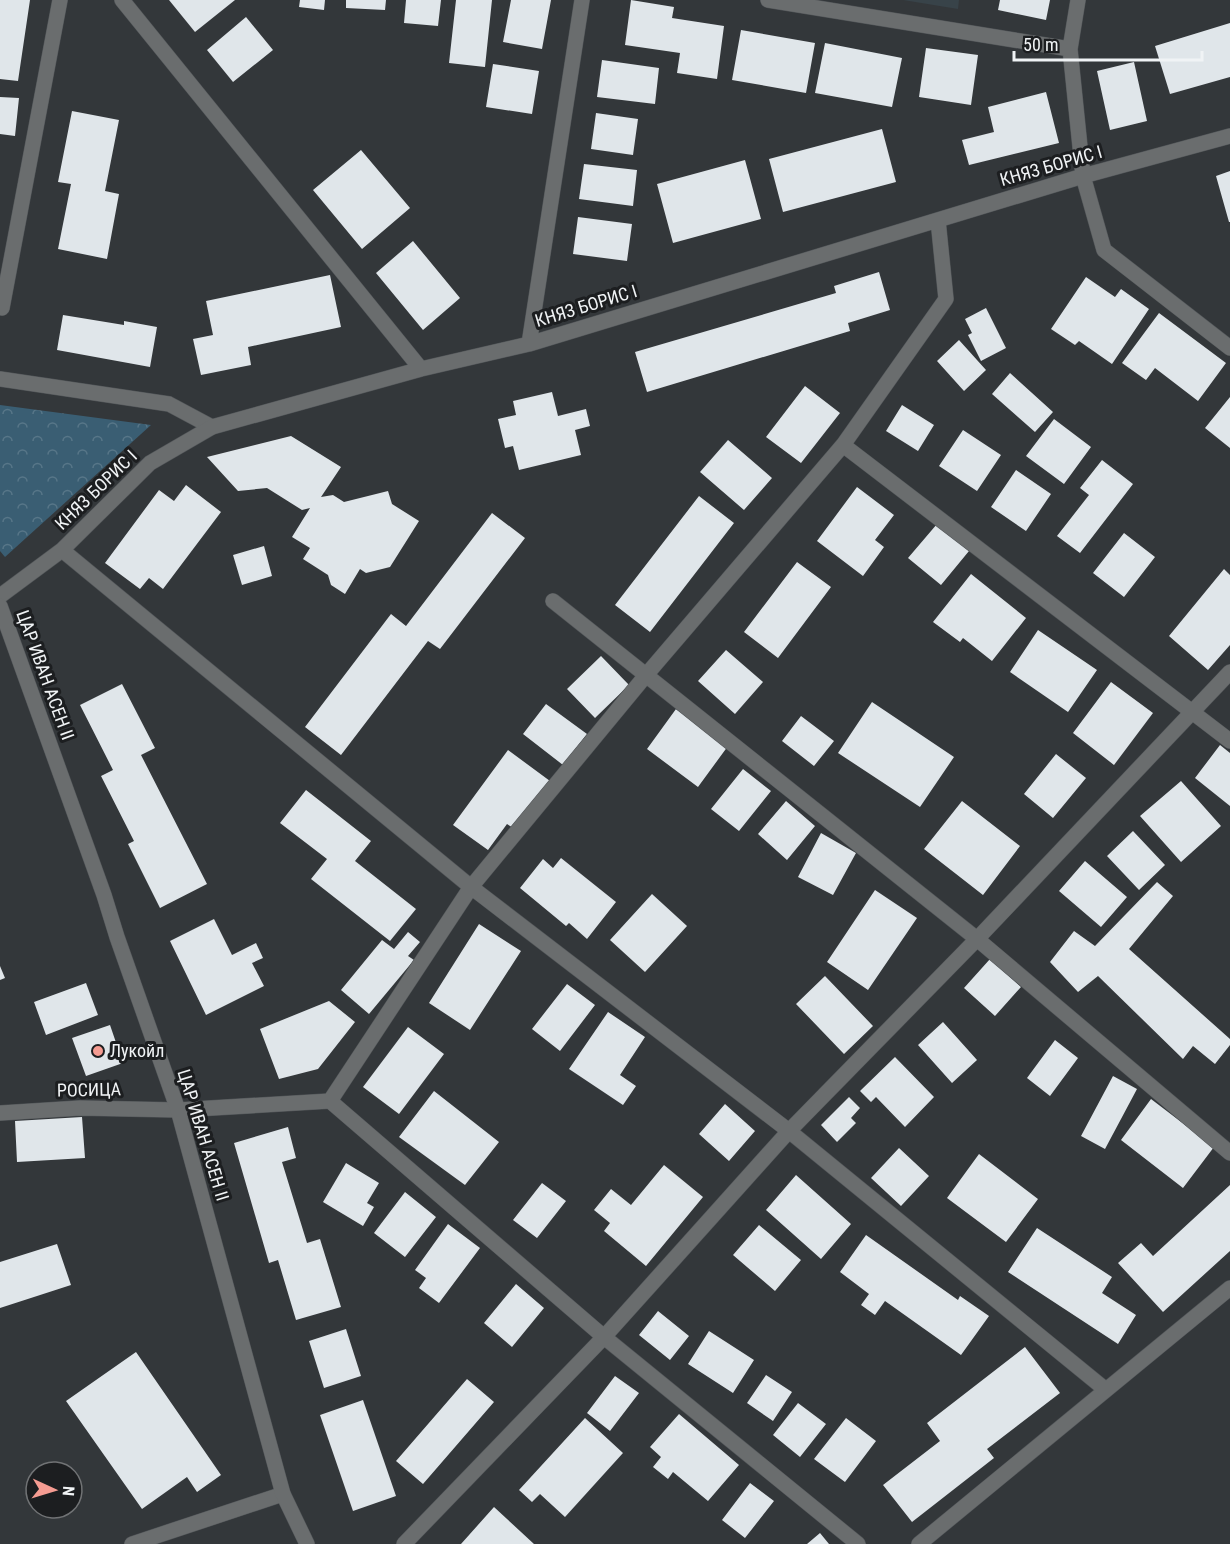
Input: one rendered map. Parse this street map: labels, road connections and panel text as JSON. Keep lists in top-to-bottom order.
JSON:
{
  "streets": {
    "street": ["КНЯЗ БОРИС I", "ЦАР ИВАН АСЕН II", "РОСИЦА"]
  },
  "crossings": [
    ["ЦАР ИВАН АСЕН II", "РОСИЦА"]
  ],
  "places": ["Лукойл"],
  "scale_bar": "50 m",
  "north": "right"
}
